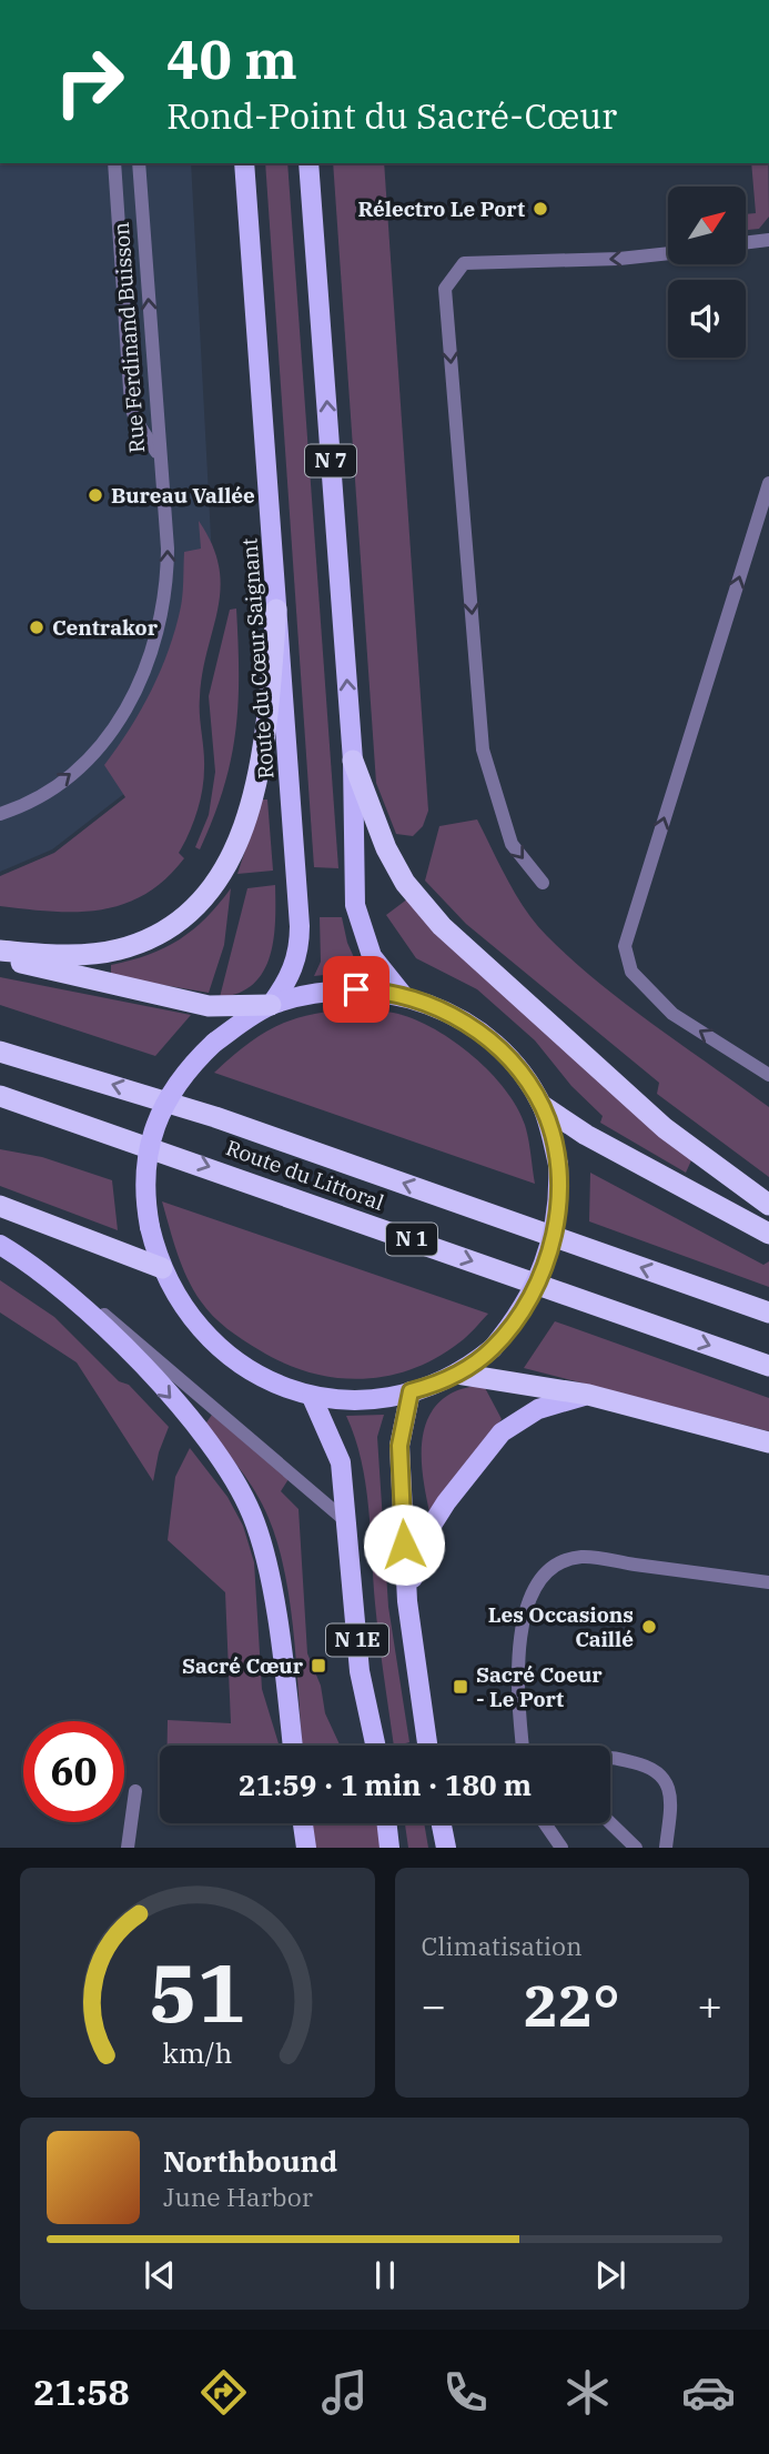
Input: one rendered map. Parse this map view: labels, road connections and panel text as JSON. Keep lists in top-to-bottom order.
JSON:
{
  "streets": {
    "highway": ["Route du Littoral", "N 1"],
    "main road": ["N 7", "Route du Cœur Saignant", "N 1E"],
    "lane": ["Rue Ferdinand Buisson"]
  },
  "places": {
    "other": [
      "Rélectro Le Port",
      "Bureau Vallée",
      "Centrakor",
      "Les Occasions Caillé"
    ],
    "transit": ["Sacré Cœur", "Sacré Coeur - Le Port"]
  },
  "north": "top right",
  "page": {
    "turn": ["40 m", "Rond-Point du Sacré-Cœur"],
    "limit": "60",
    "trip": "21:59 · 1 min · 180 m",
    "tile": "Climatisation",
    "heat": ["−", "22°", "+"],
    "song": ["Northbound", "June Harbor"],
    "tabs": "21:58",
    "gauge": ["51", "km/h"]
  }
}
